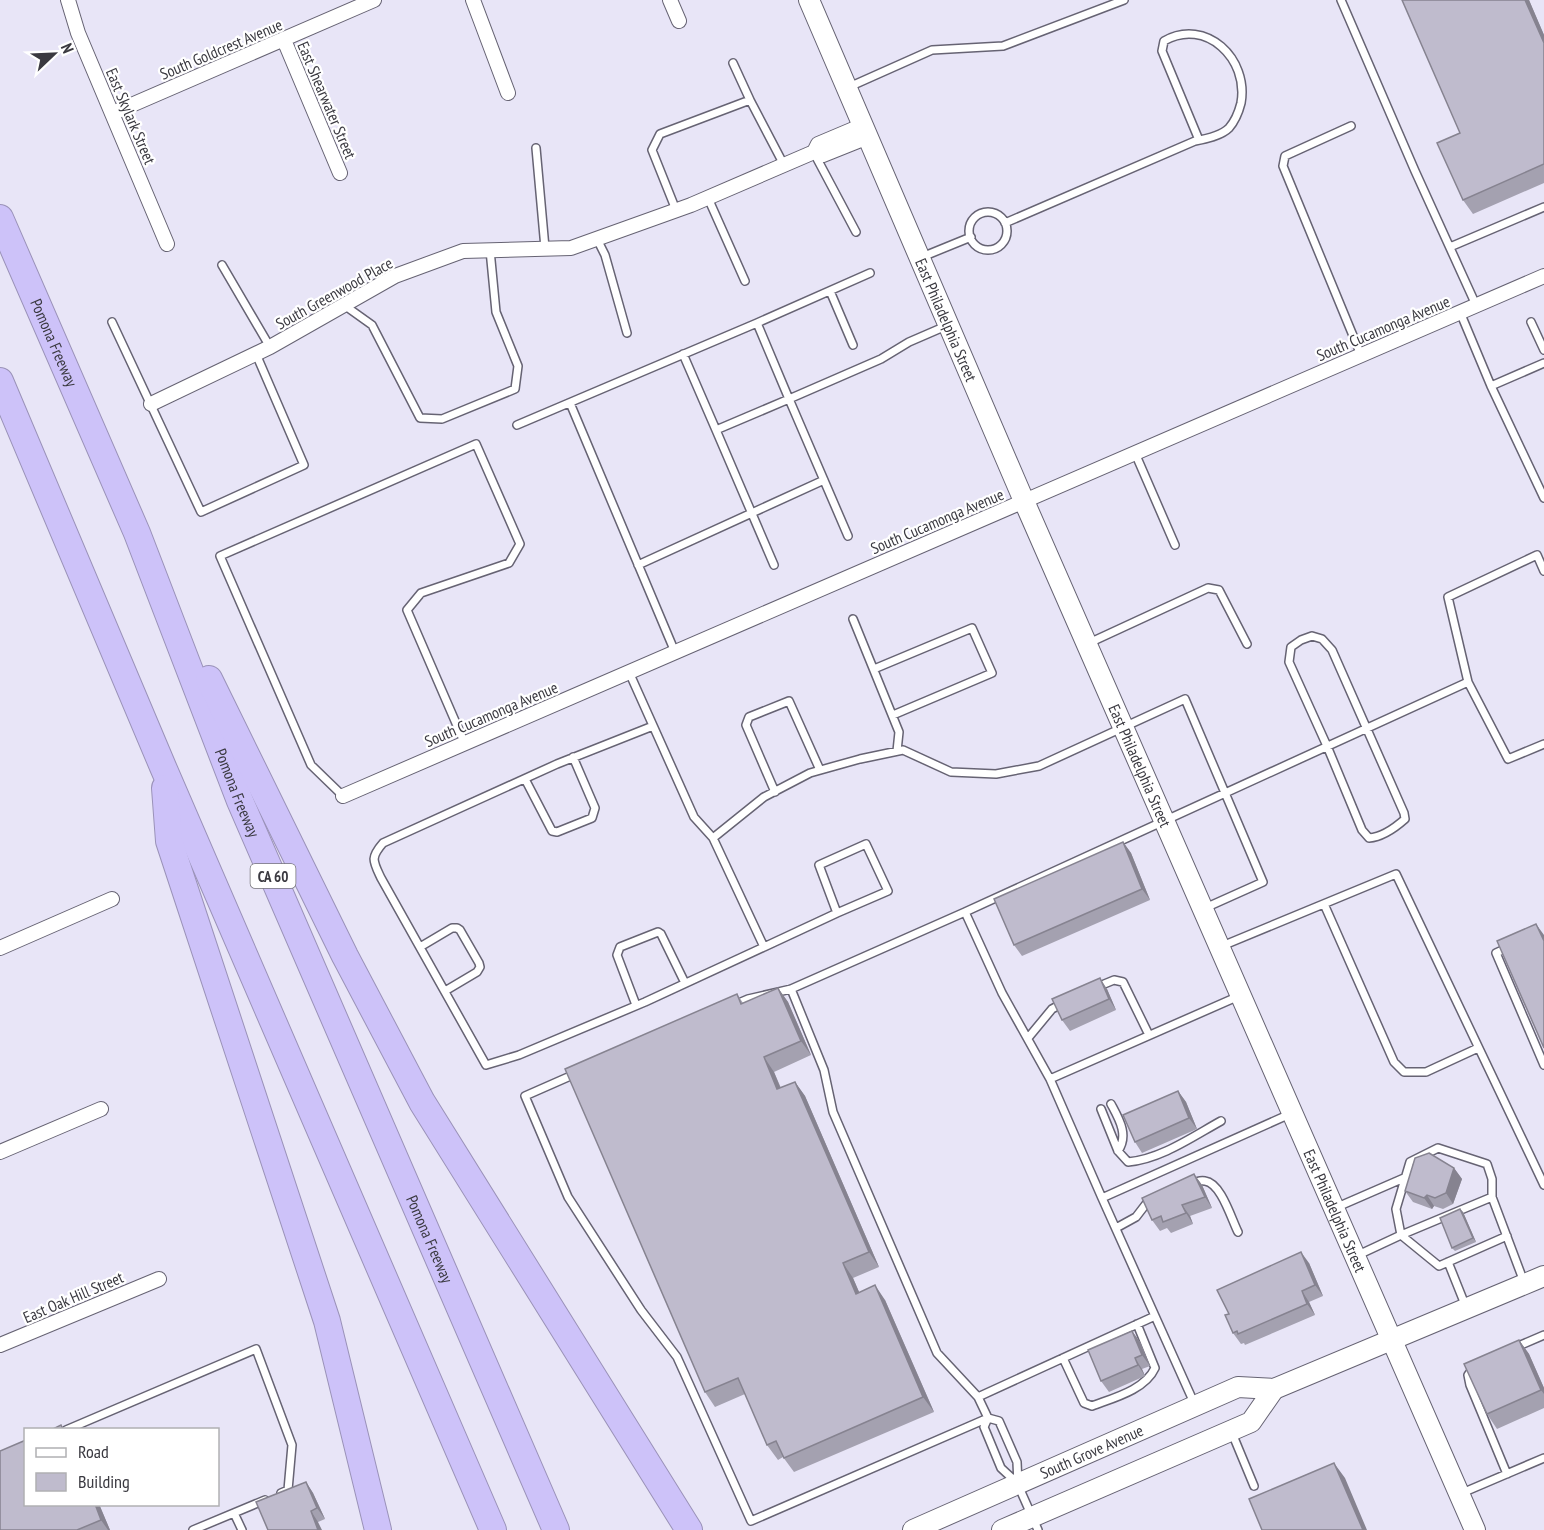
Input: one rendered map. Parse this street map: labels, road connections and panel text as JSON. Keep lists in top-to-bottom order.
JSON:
{
  "streets": {
    "highway": ["Pomona Freeway", "CA 60"],
    "street": [
      "South Goldcrest Avenue",
      "East Shearwater Street",
      "East Skylark Street",
      "South Greenwood Place",
      "East Philadelphia Street",
      "South Cucamonga Avenue",
      "East Oak Hill Street",
      "South Grove Avenue"
    ]
  },
  "crossings": [
    ["South Goldcrest Avenue", "East Shearwater Street"],
    ["South Goldcrest Avenue", "East Skylark Street"],
    ["South Greenwood Place", "East Philadelphia Street"],
    ["East Philadelphia Street", "South Cucamonga Avenue"],
    ["East Philadelphia Street", "South Grove Avenue"]
  ],
  "legend": ["Road", "Building"],
  "north": "top right"
}
